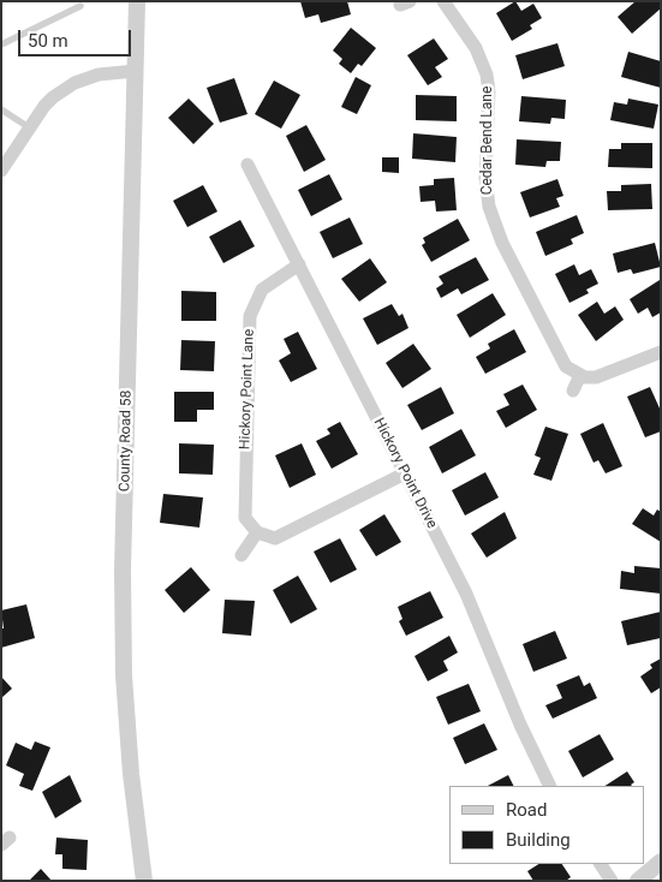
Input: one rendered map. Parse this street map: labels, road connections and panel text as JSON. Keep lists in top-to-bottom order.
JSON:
{
  "streets": {
    "street": [
      "Cedar Bend Lane",
      "Hickory Point Lane",
      "County Road 58",
      "Hickory Point Drive"
    ]
  },
  "crossings": [
    ["Hickory Point Lane", "Hickory Point Drive"]
  ],
  "legend": ["Road", "Building"],
  "scale_bar": "50 m"
}
